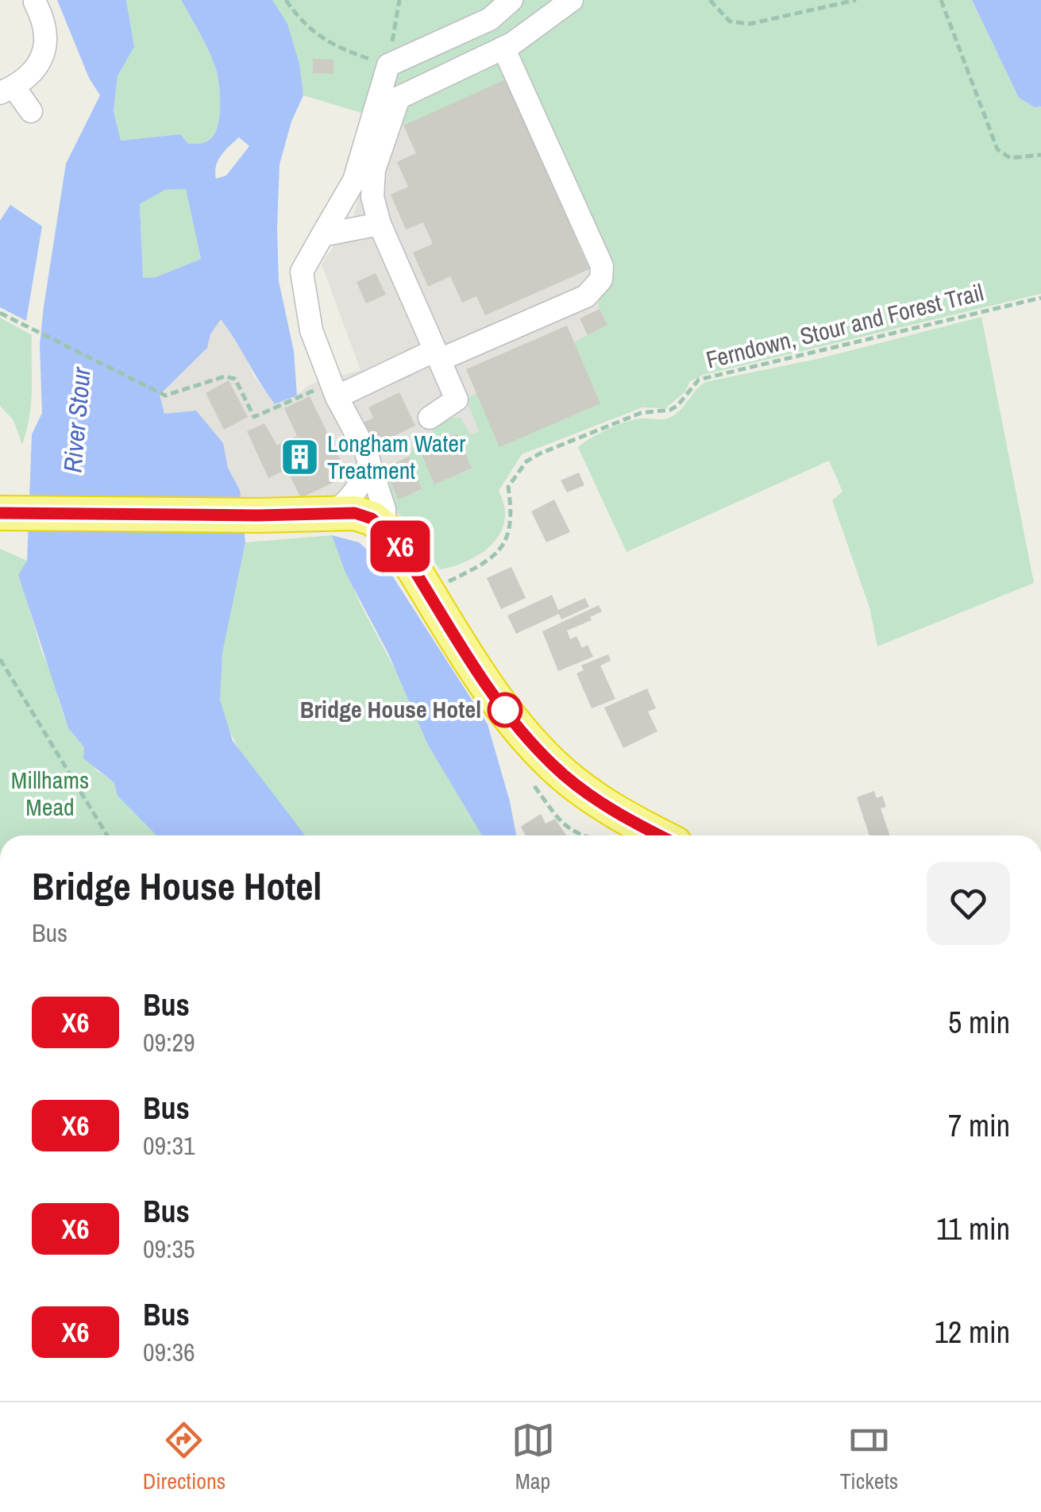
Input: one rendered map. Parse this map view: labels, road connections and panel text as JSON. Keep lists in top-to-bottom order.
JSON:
{
  "streets": {
    "path": ["Ferndown, Stour and Forest Trail"]
  },
  "water": ["River Stour"],
  "parks": ["Millhams Mead"],
  "places": {
    "building": ["Longham Water Treatment"],
    "other": ["Bridge House Hotel"]
  },
  "lines": ["bus line X6"],
  "page": {
    "on_map": "X6",
    "heading": ["Bridge House Hotel", "Bus"],
    "list": [
      {
        "mark": "X6",
        "name": "Bus",
        "note": "09:29",
        "value": "5 min"
      },
      {
        "mark": "X6",
        "name": "Bus",
        "note": "09:31",
        "value": "7 min"
      },
      {
        "mark": "X6",
        "name": "Bus",
        "note": "09:35",
        "value": "11 min"
      },
      {
        "mark": "X6",
        "name": "Bus",
        "note": "09:36",
        "value": "12 min"
      }
    ],
    "tabs": ["Directions", "Map", "Tickets"]
  }
}
